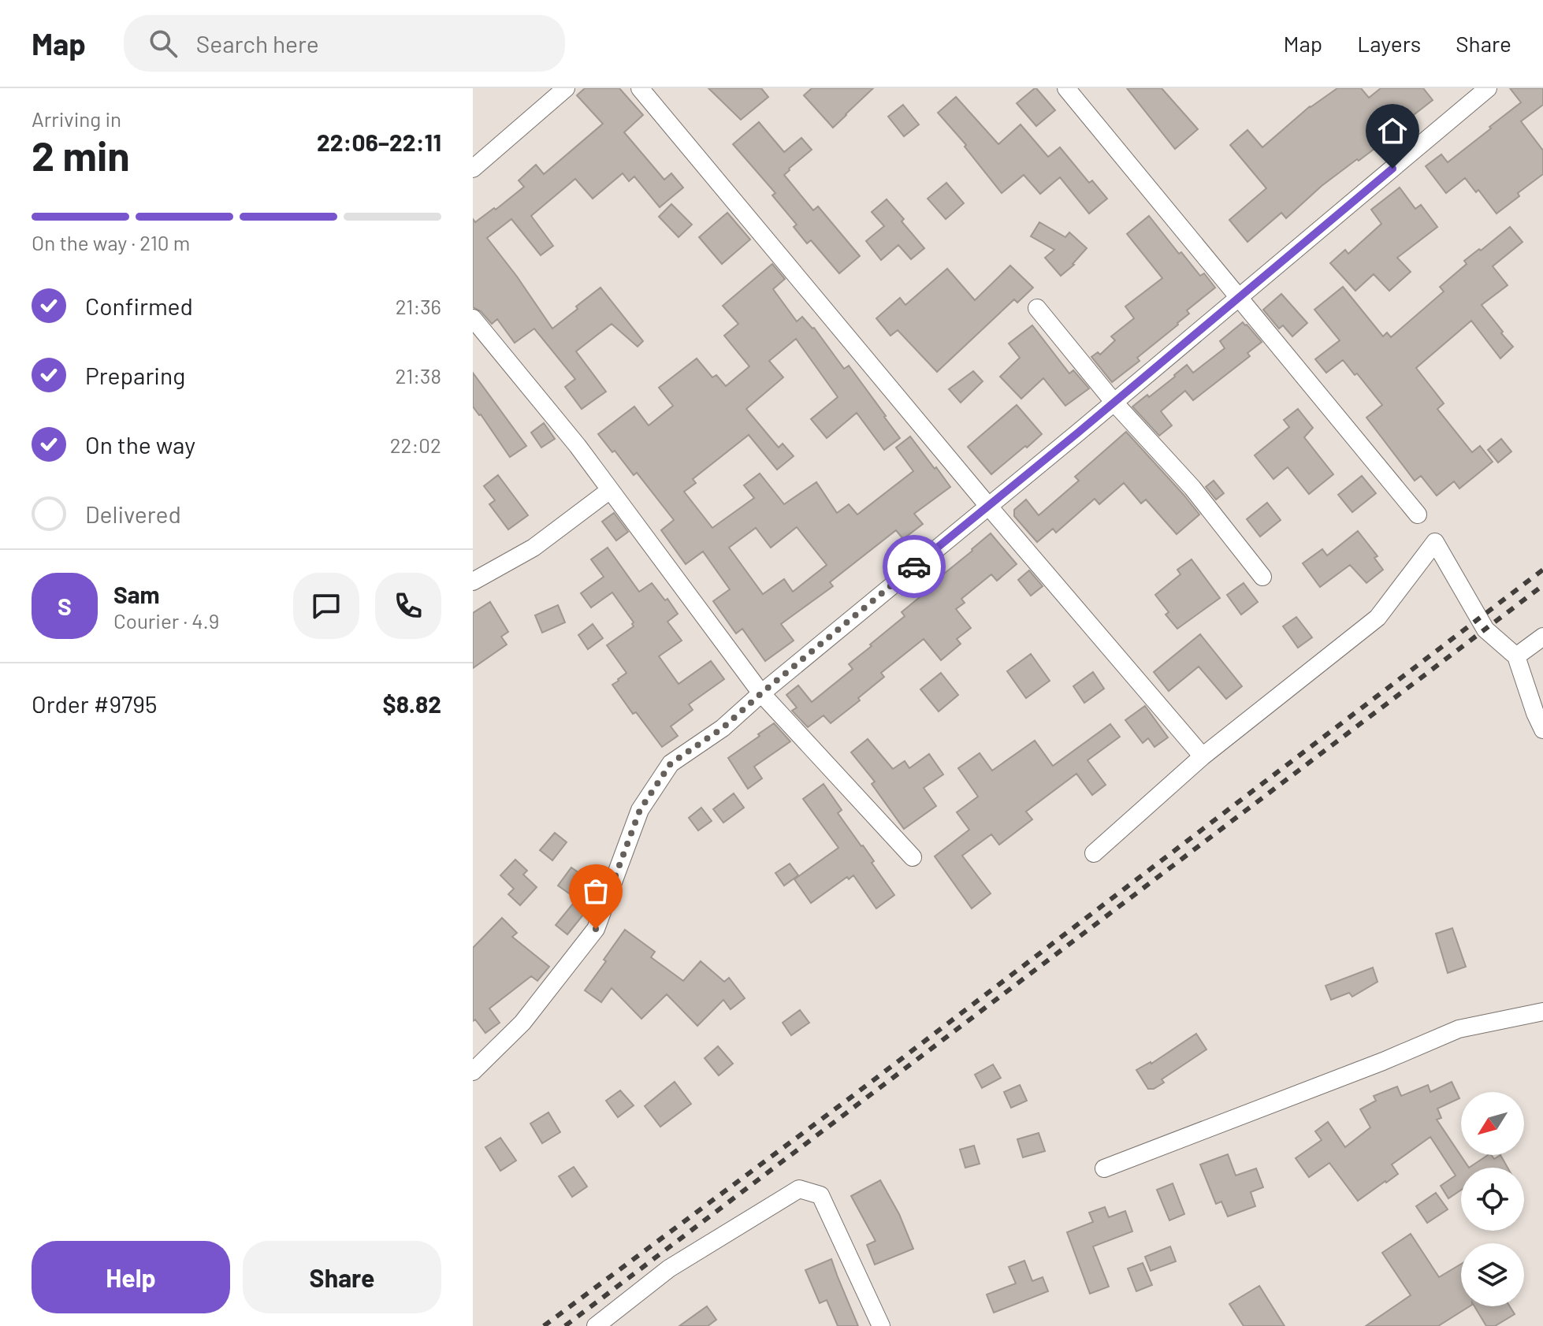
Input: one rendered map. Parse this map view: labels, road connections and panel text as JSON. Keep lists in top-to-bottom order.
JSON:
{
  "north": "bottom left",
  "page": {
    "header": "Map",
    "search": "Search here",
    "nav": ["Map", "Layers", "Share"],
    "heading": ["2 min", "Arriving in", "22:06–22:11"],
    "panel": [
      "Sam",
      "Courier · 4.9",
      "Order #9795",
      "$8.82"
    ],
    "bar": "On the way · 210 m",
    "list": [
      ["Confirmed", "21:36"],
      ["Preparing", "21:38"],
      ["On the way", "22:02"],
      "Delivered"
    ],
    "round": "S",
    "buttons": ["Help", "Share"]
  }
}
